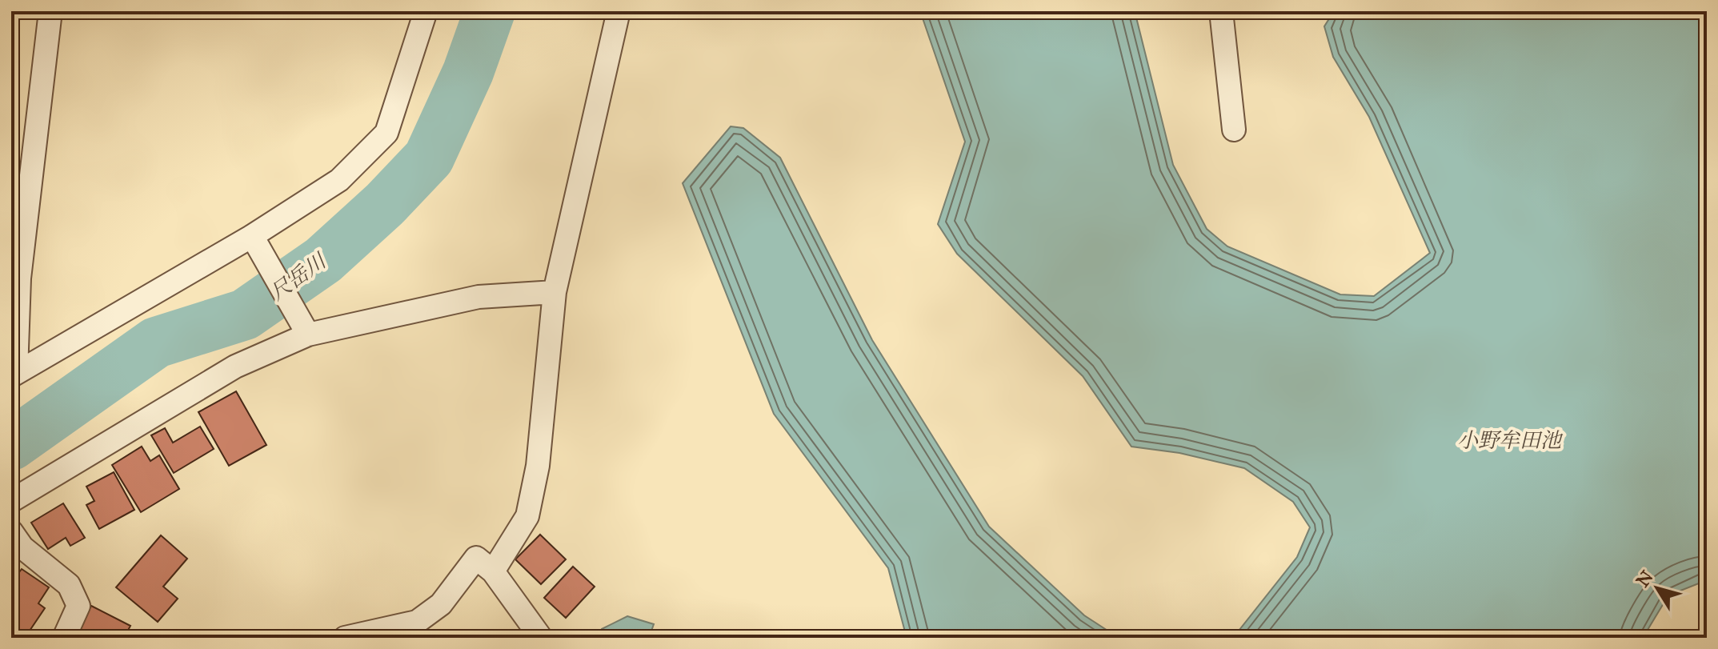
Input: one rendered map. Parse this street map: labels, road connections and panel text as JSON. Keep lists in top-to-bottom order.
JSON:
{
  "water": ["尺岳川", "小野牟田池"],
  "north": "top left"
}
